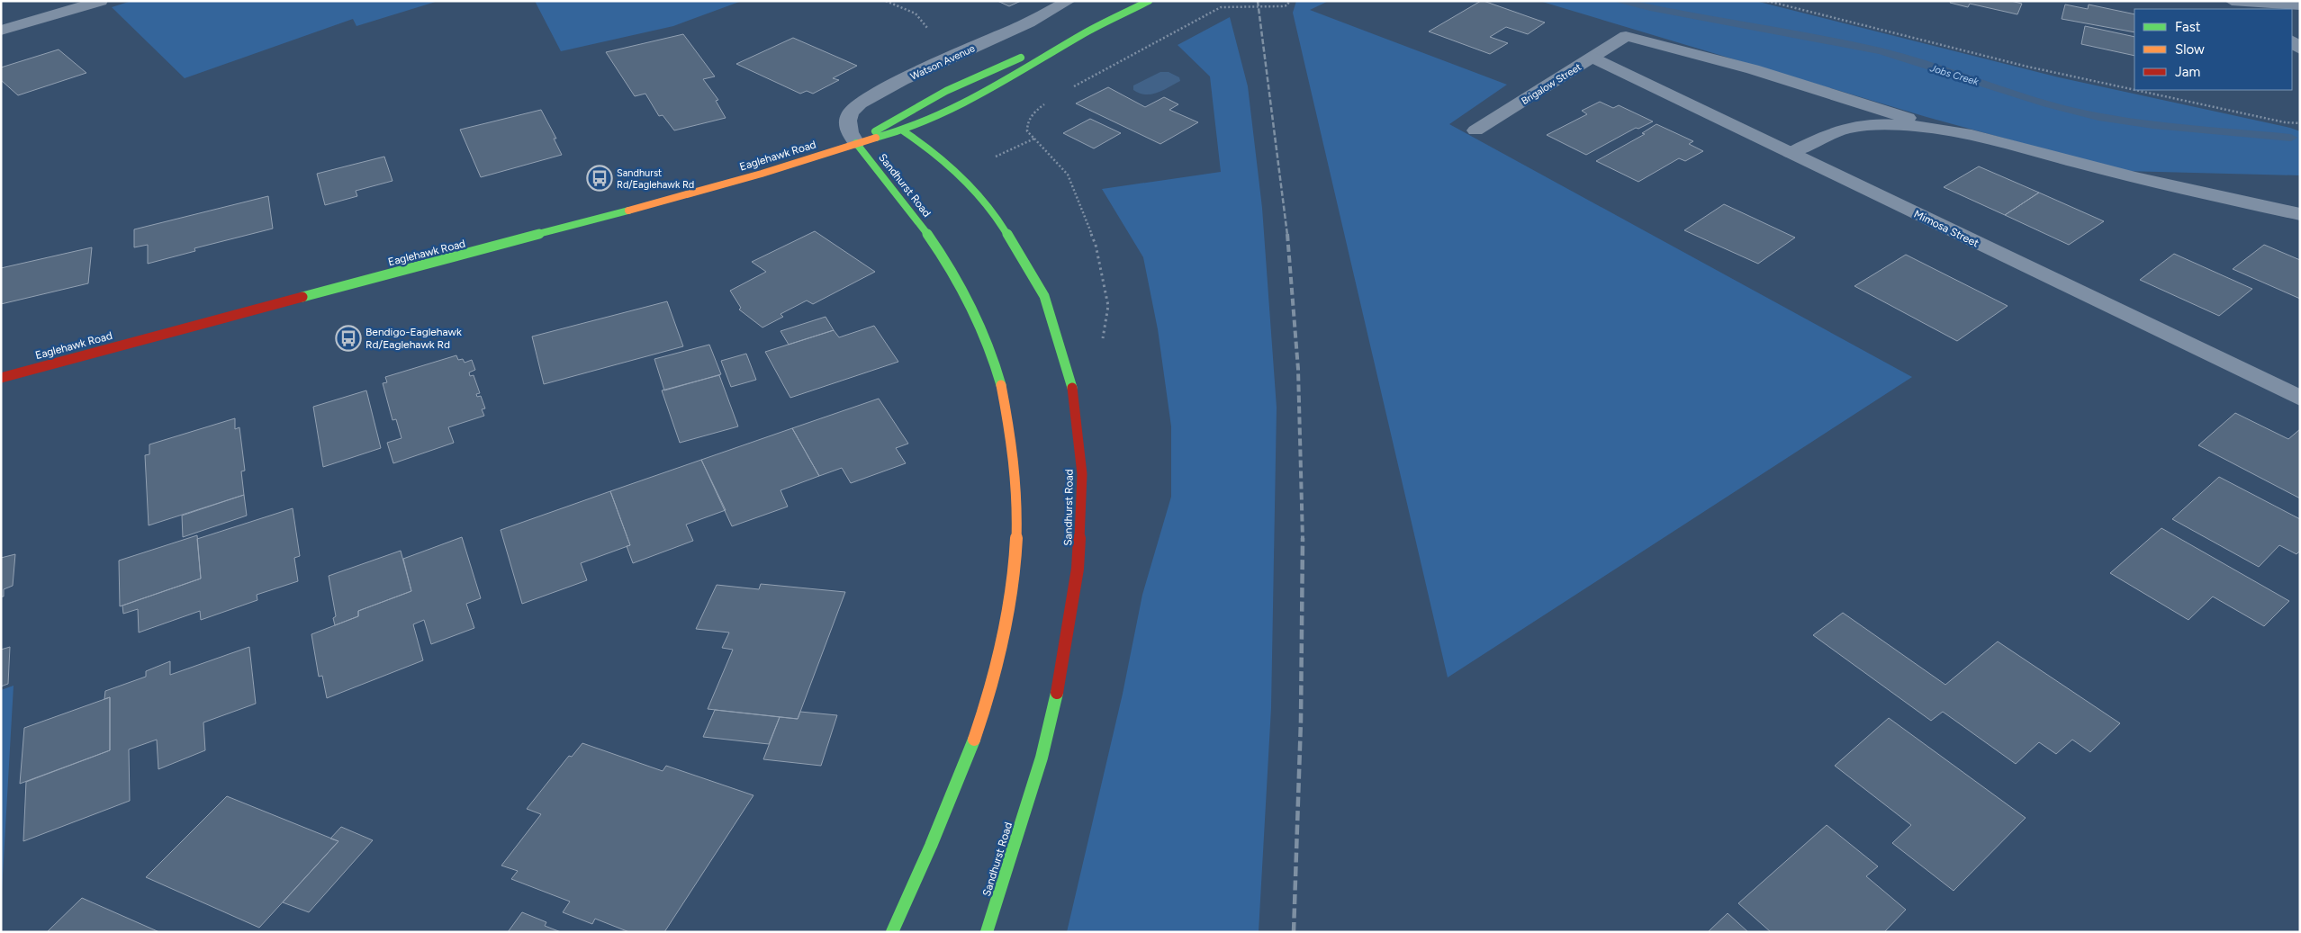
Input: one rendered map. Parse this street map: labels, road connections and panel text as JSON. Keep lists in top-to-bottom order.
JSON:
{
  "streets": {
    "main road": ["Eaglehawk Road", "Sandhurst Road"],
    "street": ["Watson Avenue", "Brigalow Street", "Mimosa Street"]
  },
  "crossings": [
    ["Watson Avenue", "Eaglehawk Road"],
    ["Watson Avenue", "Sandhurst Road"],
    ["Brigalow Street", "Mimosa Street"],
    ["Eaglehawk Road", "Sandhurst Road"]
  ],
  "water": ["Jobs Creek"],
  "places": {
    "bus stop": ["Sandhurst Rd/Eaglehawk Rd", "Bendigo-Eaglehawk Rd/Eaglehawk Rd"]
  },
  "legend": ["Fast", "Slow", "Jam"]
}
